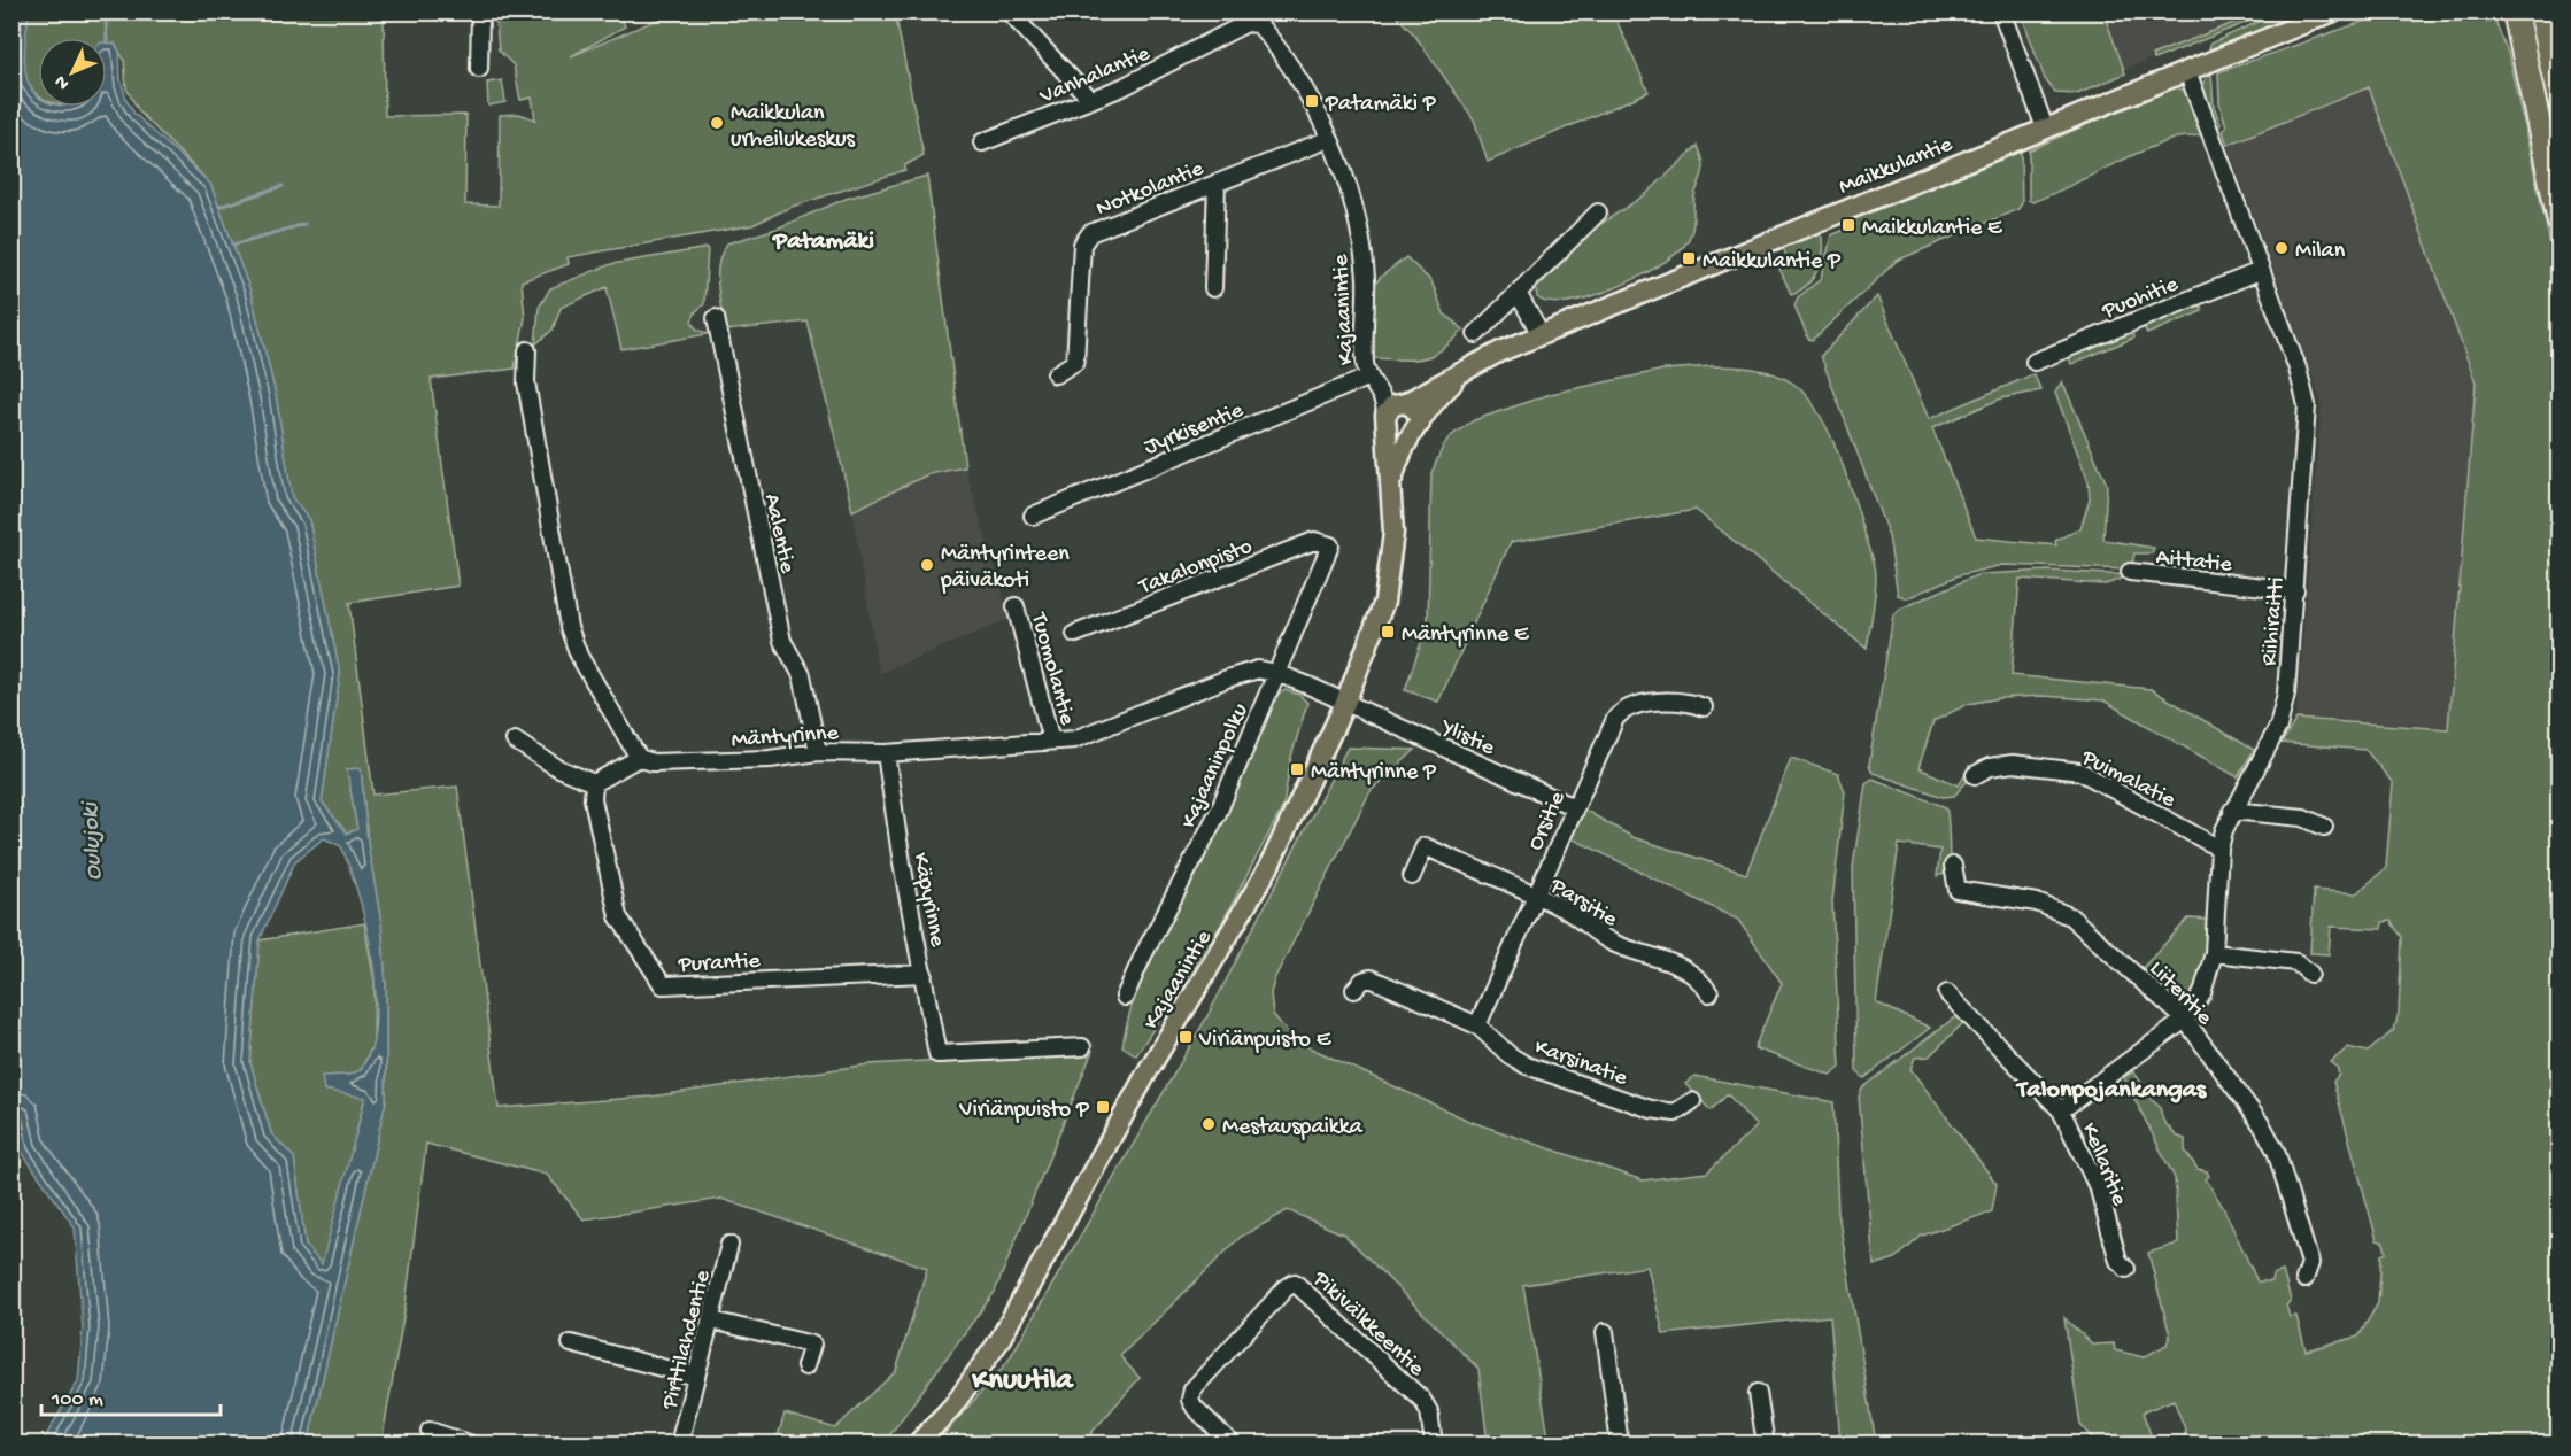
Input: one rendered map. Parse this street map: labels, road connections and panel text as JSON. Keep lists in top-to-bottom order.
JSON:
{
  "streets": {
    "main road": ["Maikkulantie", "Kajaanintie"],
    "street": [
      "Vanhalantie",
      "Notkolantie",
      "Puohitie",
      "Jyrkisentie",
      "Aalentie",
      "Aittatie",
      "Takalonpisto",
      "Riihiraitti",
      "Tuomolantie",
      "Mäntyrinne",
      "Ylistie",
      "Kajaaninpolku",
      "Puimalatie",
      "Orsitie",
      "Käpyrinne",
      "Parsitie",
      "Purantie",
      "Liiteritie",
      "Karsinatie",
      "Kellaritie",
      "Pikivälkkeentie",
      "Pirttilahdentie"
    ]
  },
  "crossings": [
    ["Vanhalantie", "Kajaanintie"],
    ["Maikkulantie", "Kajaanintie"],
    ["Maikkulantie", "Riihiraitti"],
    ["Notkolantie", "Kajaanintie"],
    ["Puohitie", "Riihiraitti"],
    ["Kajaanintie", "Jyrkisentie"],
    ["Kajaanintie", "Mäntyrinne"],
    ["Kajaanintie", "Ylistie"],
    ["Aalentie", "Mäntyrinne"],
    ["Aittatie", "Riihiraitti"],
    ["Takalonpisto", "Kajaaninpolku"],
    ["Riihiraitti", "Puimalatie"],
    ["Riihiraitti", "Liiteritie"],
    ["Riihiraitti", "Kellaritie"],
    ["Tuomolantie", "Mäntyrinne"],
    ["Mäntyrinne", "Ylistie"],
    ["Mäntyrinne", "Kajaaninpolku"],
    ["Mäntyrinne", "Käpyrinne"],
    ["Ylistie", "Orsitie"],
    ["Orsitie", "Parsitie"],
    ["Orsitie", "Karsinatie"],
    ["Käpyrinne", "Purantie"]
  ],
  "districts": ["Patamäki", "Talonpojankangas", "Knuutila"],
  "water": ["Oulujoki"],
  "places": {
    "transit": [
      "Patamäki P",
      "Maikkulantie E",
      "Maikkulantie P",
      "Mäntyrinne E",
      "Mäntyrinne P",
      "Viriänpuisto E",
      "Viriänpuisto P"
    ],
    "other": [
      "Maikkulan urheilukeskus",
      "Milan",
      "Mäntyrinteen päiväkoti",
      "Mestauspaikka"
    ]
  },
  "scale_bar": "100 m",
  "north": "bottom left"
}
